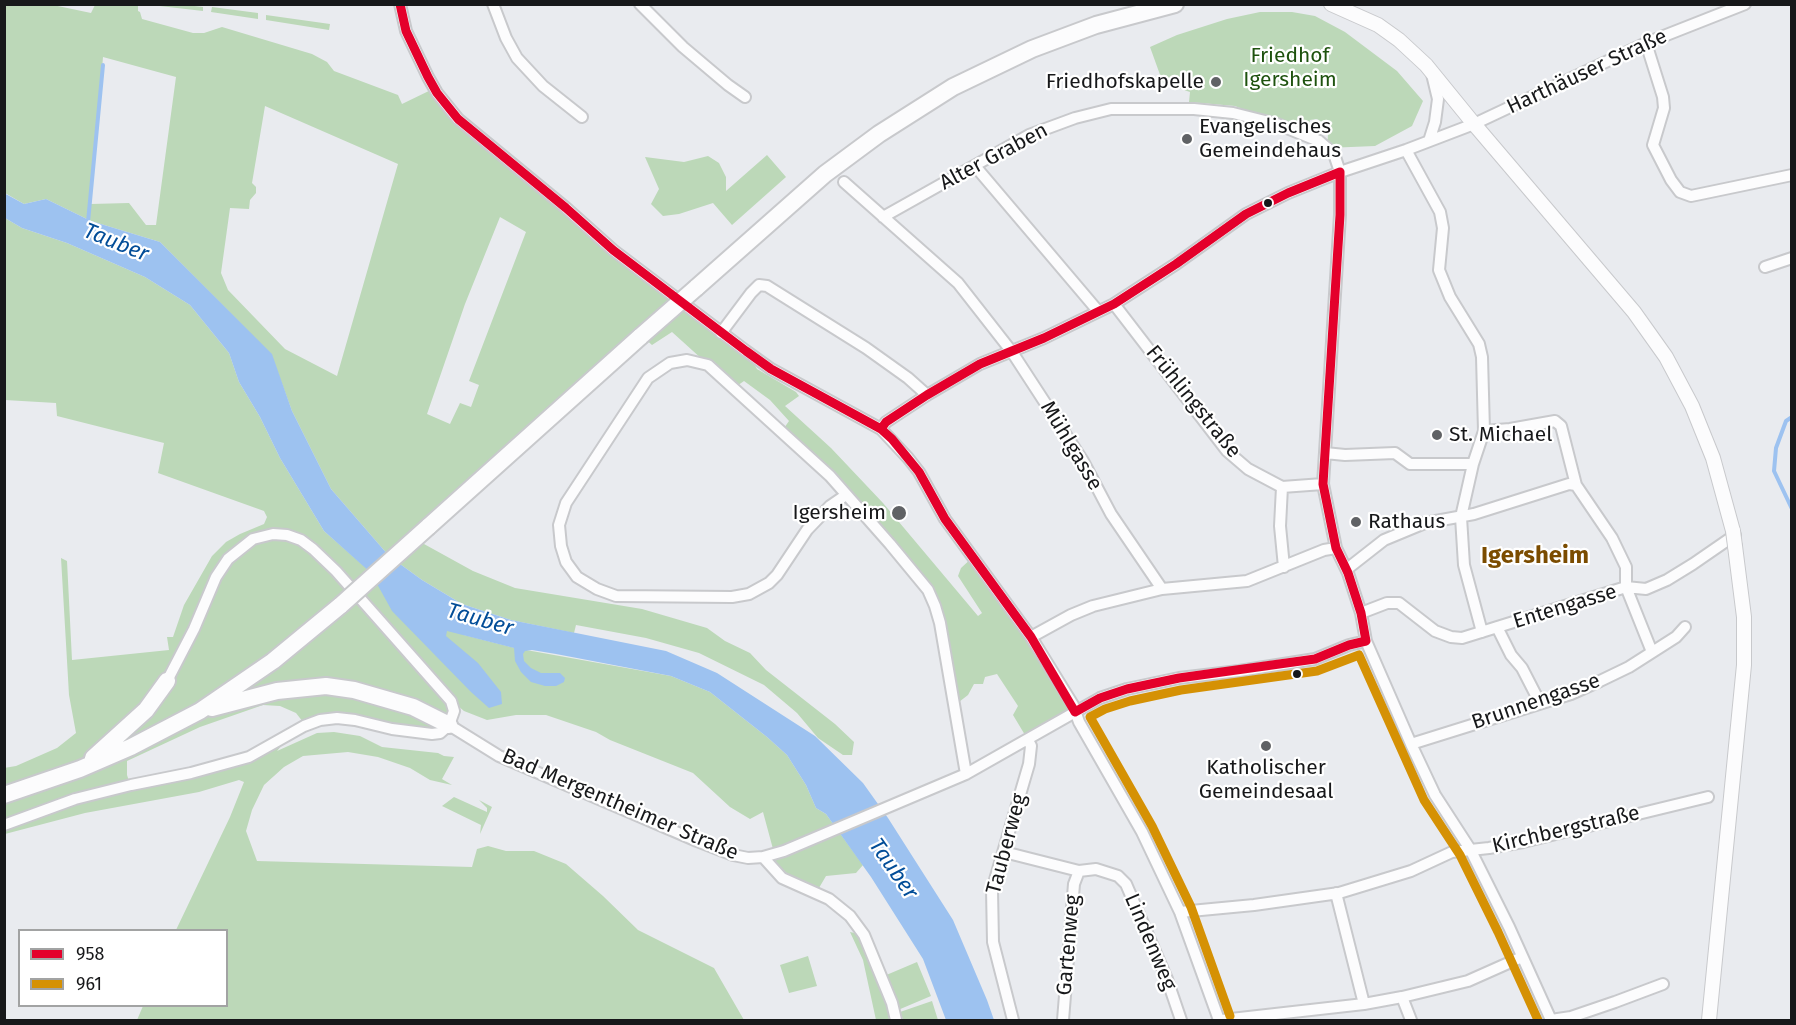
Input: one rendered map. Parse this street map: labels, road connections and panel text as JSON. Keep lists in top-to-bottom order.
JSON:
{
  "streets": {
    "street": [
      "Harthäuser Straße",
      "Alter Graben",
      "Frühlingstraße",
      "Mühlgasse",
      "Entengasse",
      "Brunnengasse",
      "Bad Mergentheimer Straße",
      "Kirchbergstraße",
      "Tauberweg",
      "Lindenweg",
      "Gartenweg"
    ]
  },
  "crossings": [
    ["Harthäuser Straße", "Alter Graben"],
    ["Harthäuser Straße", "Frühlingstraße"],
    ["Harthäuser Straße", "Mühlgasse"],
    ["Alter Graben", "Mühlgasse"],
    ["Bad Mergentheimer Straße", "Tauberweg"],
    ["Tauberweg", "Lindenweg"],
    ["Lindenweg", "Gartenweg"]
  ],
  "districts": ["Igersheim"],
  "water": ["Tauber"],
  "parks": ["Friedhof Igersheim"],
  "places": [
    "Friedhofskapelle",
    "Evangelisches Gemeindehaus",
    "St. Michael",
    "Igersheim",
    "Rathaus",
    "Katholischer Gemeindesaal"
  ],
  "lines": ["transit line 958", "transit line 961"],
  "legend": ["958", "961"]
}
